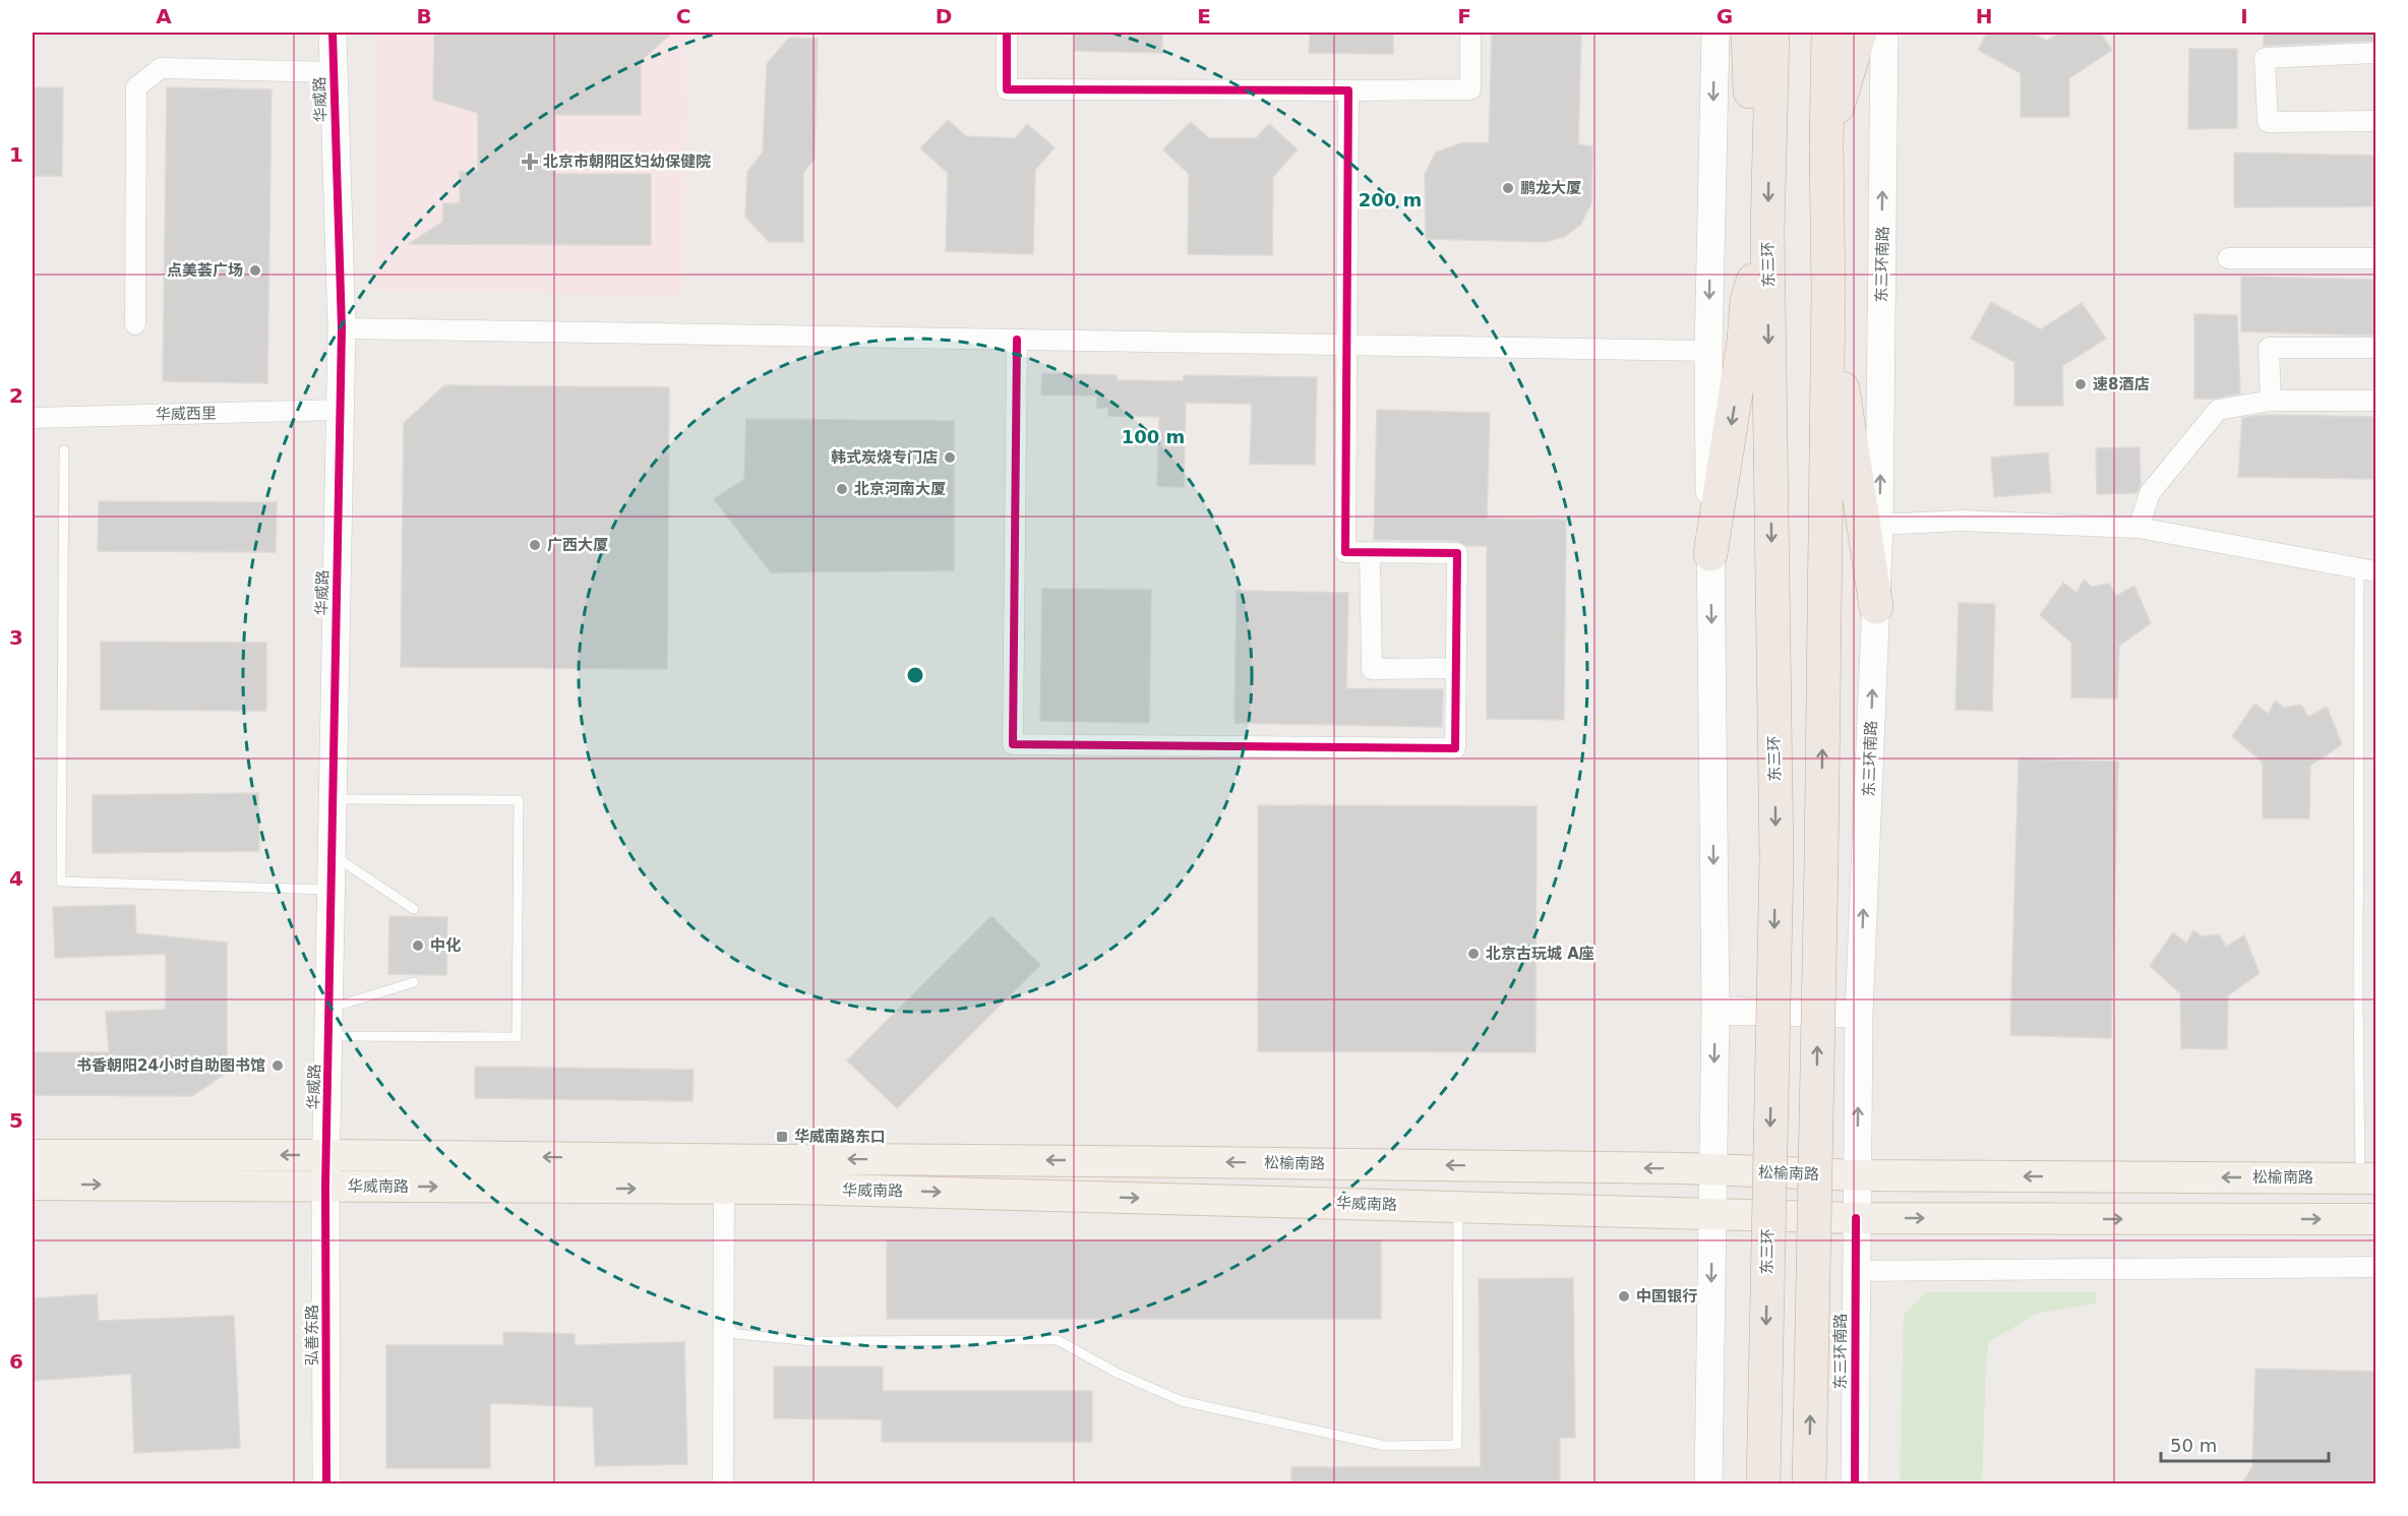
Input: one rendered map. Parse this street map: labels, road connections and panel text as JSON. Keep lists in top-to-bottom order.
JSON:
{
  "streets": {
    "highway": ["东三环"],
    "main road": ["松榆南路", "华威南路"],
    "street": [
      "华威路",
      "东三环南路",
      "华威西里",
      "弘善东路"
    ]
  },
  "crossings": [
    ["华威路", "华威西里"],
    ["华威路", "华威南路"],
    ["华威路", "弘善东路"],
    ["东三环南路", "松榆南路"],
    ["东三环南路", "华威南路"],
    ["松榆南路", "华威南路"],
    ["华威南路", "弘善东路"]
  ],
  "places": {
    "health": ["北京市朝阳区妇幼保健院"],
    "other": [
      "鹏龙大厦",
      "点美荟广场",
      "速8酒店",
      "韩式炭烧专门店",
      "北京河南大厦",
      "广西大厦",
      "中化",
      "北京古玩城 A座",
      "书香朝阳24小时自助图书馆",
      "中国银行"
    ],
    "transit": ["华威南路东口"]
  },
  "scale_bar": "50 m",
  "grid": {
    "columns": [
      "A",
      "B",
      "C",
      "D",
      "E",
      "F",
      "G",
      "H",
      "I"
    ],
    "rows": [
      "1",
      "2",
      "3",
      "4",
      "5",
      "6"
    ]
  },
  "rings": ["200 m", "100 m"]
}
